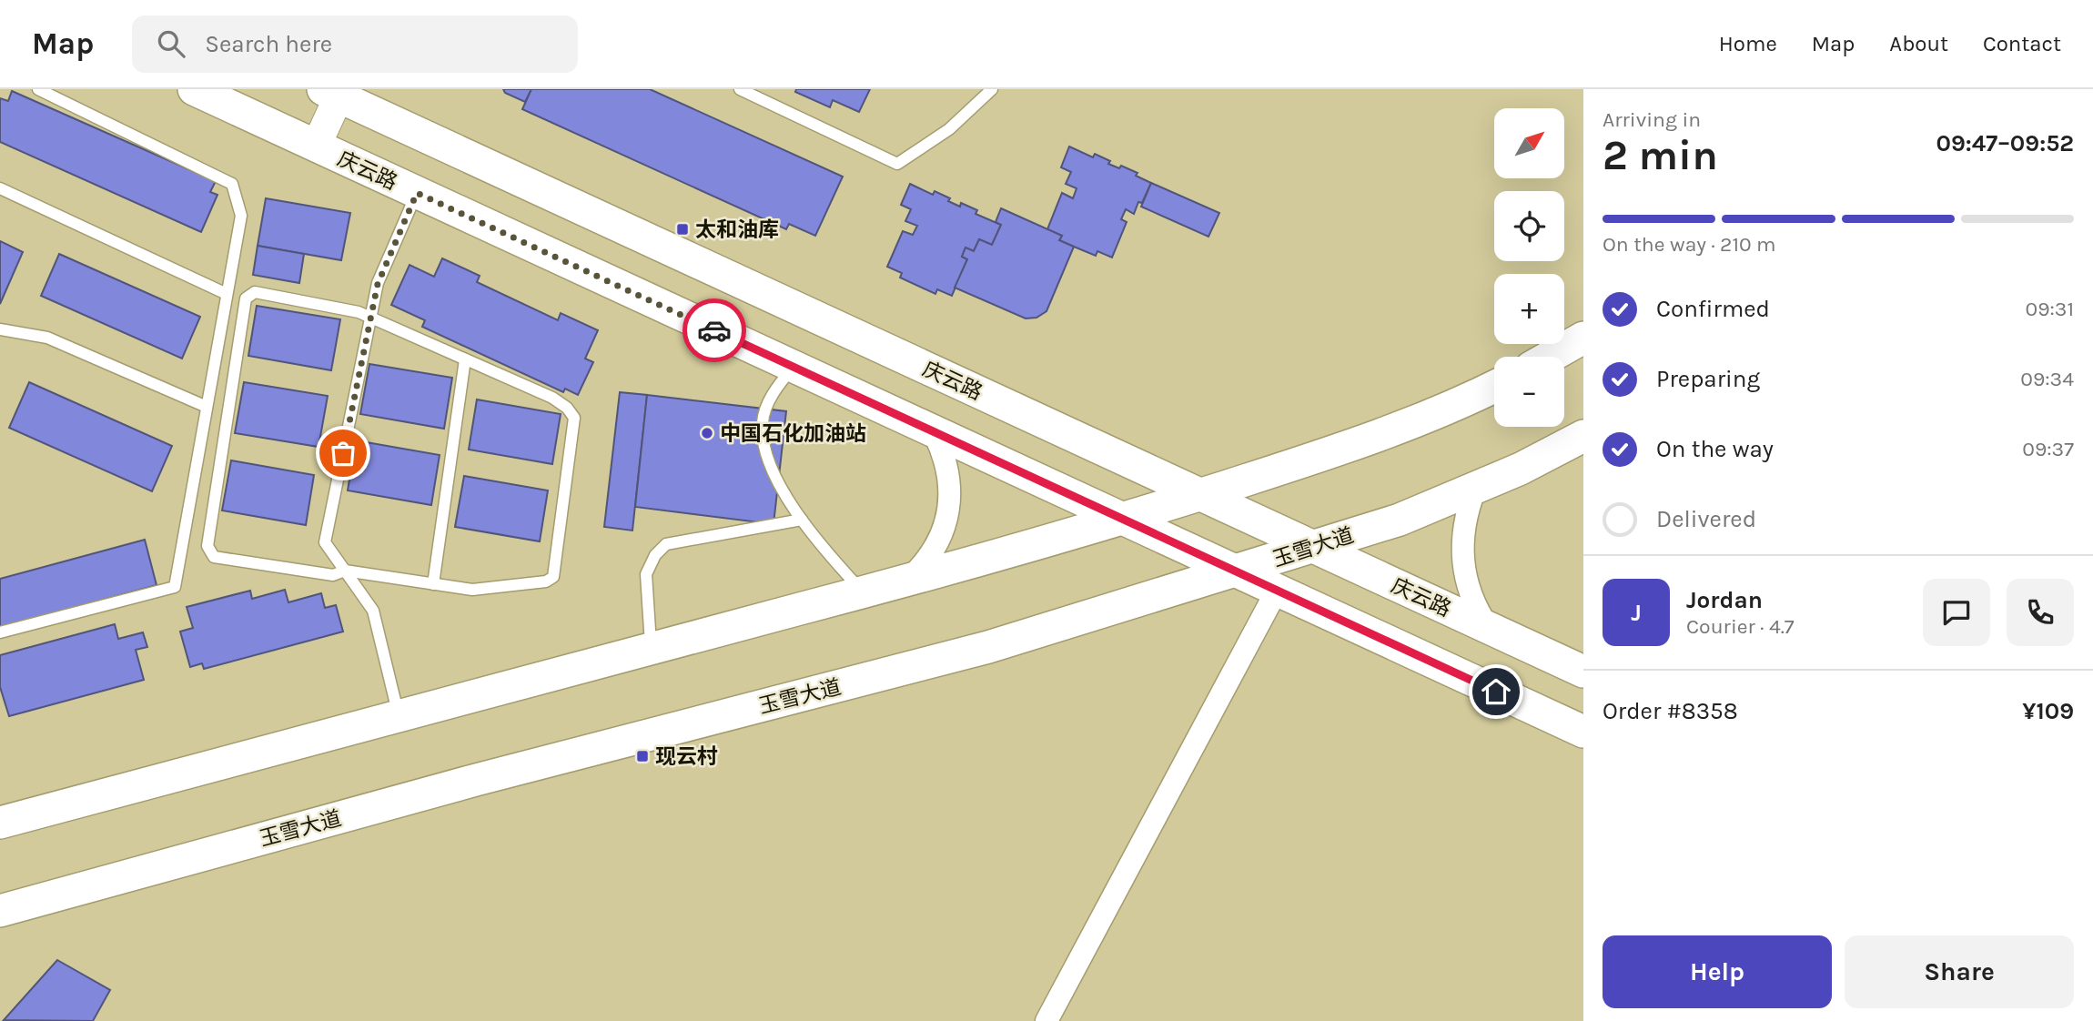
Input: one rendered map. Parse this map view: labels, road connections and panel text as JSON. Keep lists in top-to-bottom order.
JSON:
{
  "streets": {
    "main road": ["庆云路", "玉雪大道"]
  },
  "crossings": [
    ["庆云路", "玉雪大道"]
  ],
  "places": {
    "transit": ["太和油库", "现云村"],
    "other": ["中国石化加油站"]
  },
  "north": "top right",
  "page": {
    "header": "Map",
    "search": "Search here",
    "nav": [
      "Home",
      "Map",
      "About",
      "Contact"
    ],
    "heading": ["2 min", "Arriving in", "09:47–09:52"],
    "panel": [
      "Jordan",
      "Courier · 4.7",
      "Order #8358",
      "¥109"
    ],
    "map_buttons": ["+", "−"],
    "bar": "On the way · 210 m",
    "list": [
      ["Confirmed", "09:31"],
      ["Preparing", "09:34"],
      ["On the way", "09:37"],
      "Delivered"
    ],
    "round": "J",
    "buttons": ["Help", "Share"]
  }
}
